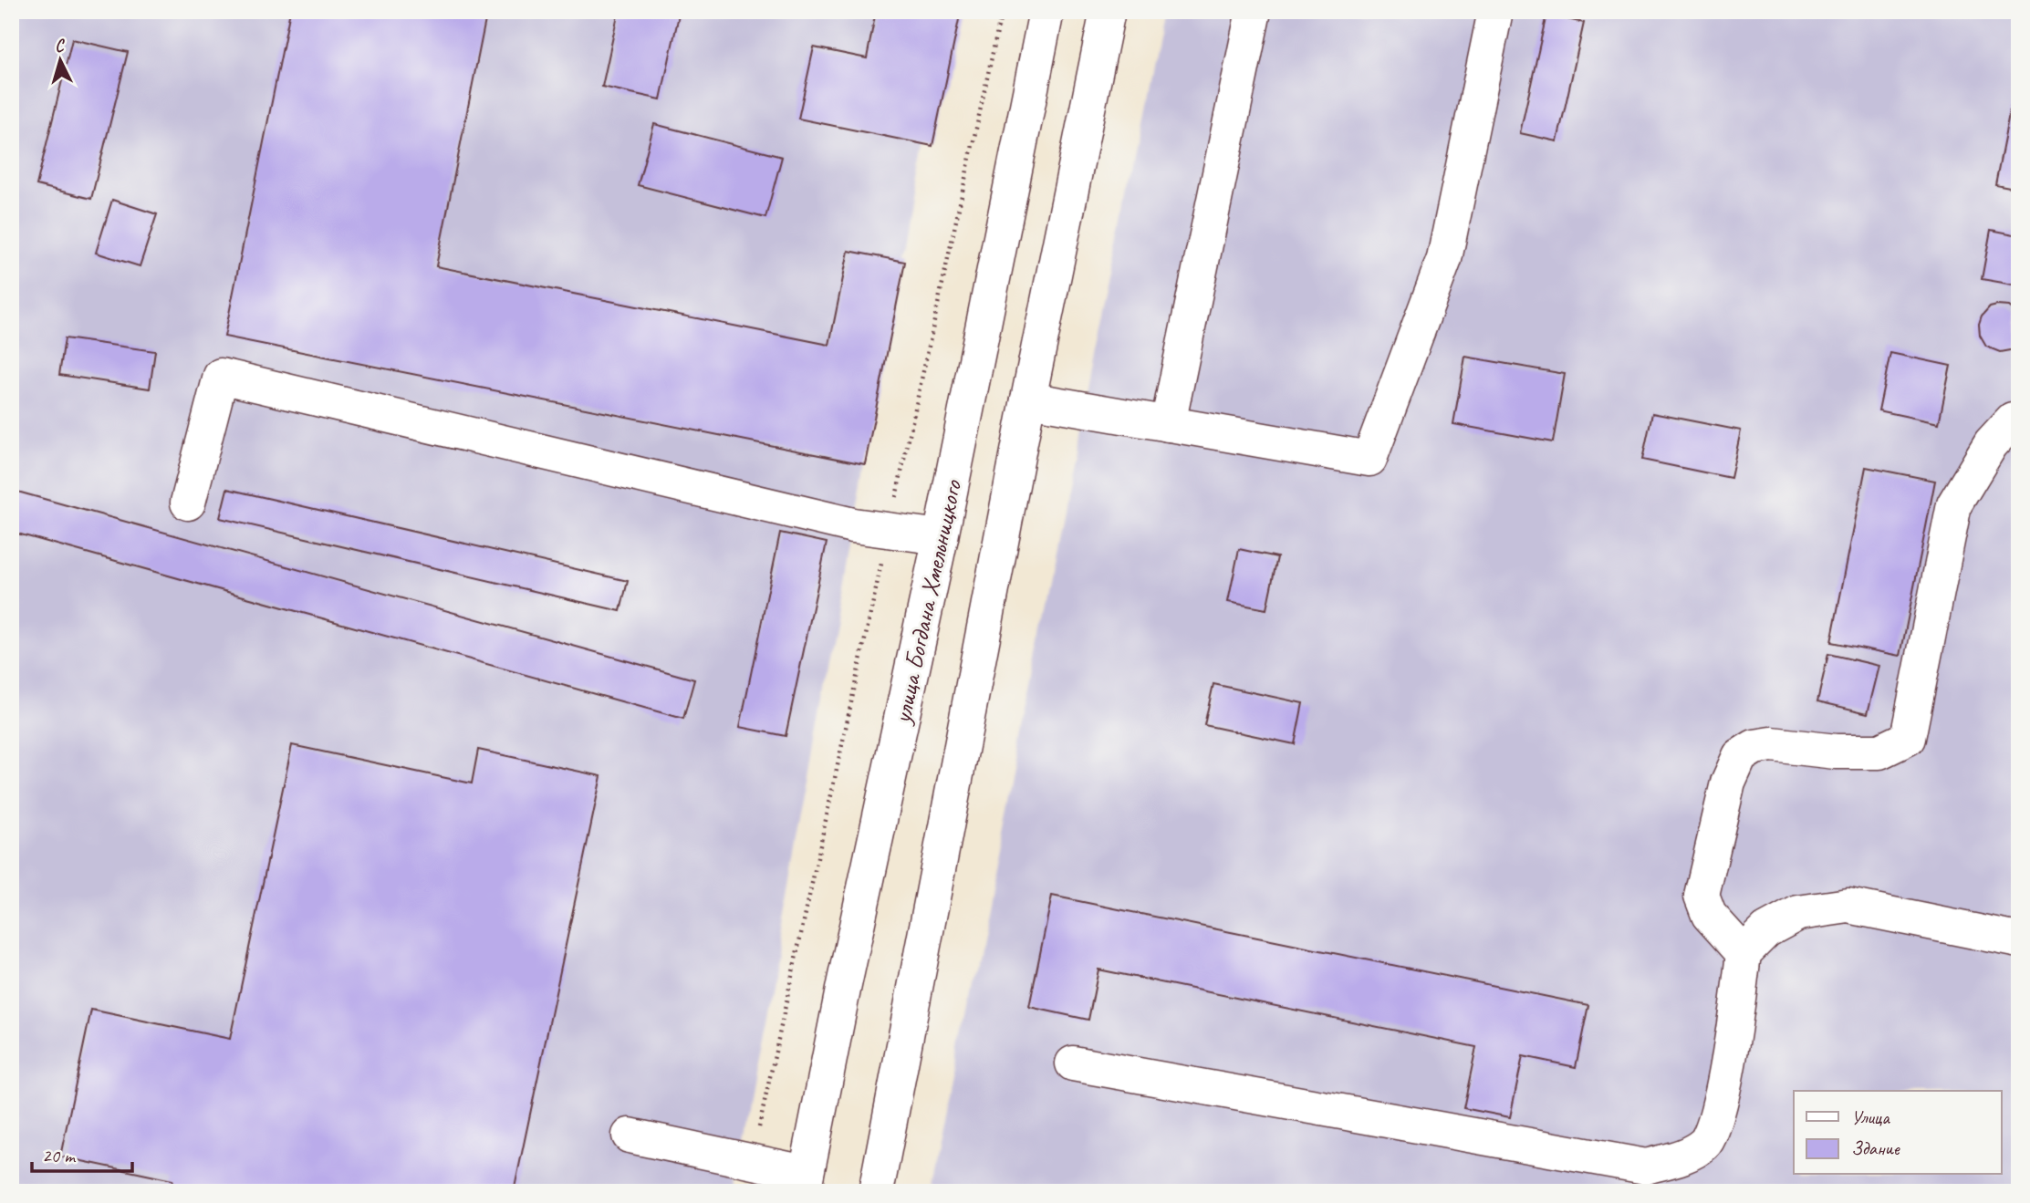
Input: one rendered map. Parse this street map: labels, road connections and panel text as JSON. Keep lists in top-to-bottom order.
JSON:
{
  "streets": {
    "main road": ["улица Богдана Хмельницкого"]
  },
  "legend": ["Улица", "Здание"],
  "scale_bar": "20 m",
  "north": "top"
}
